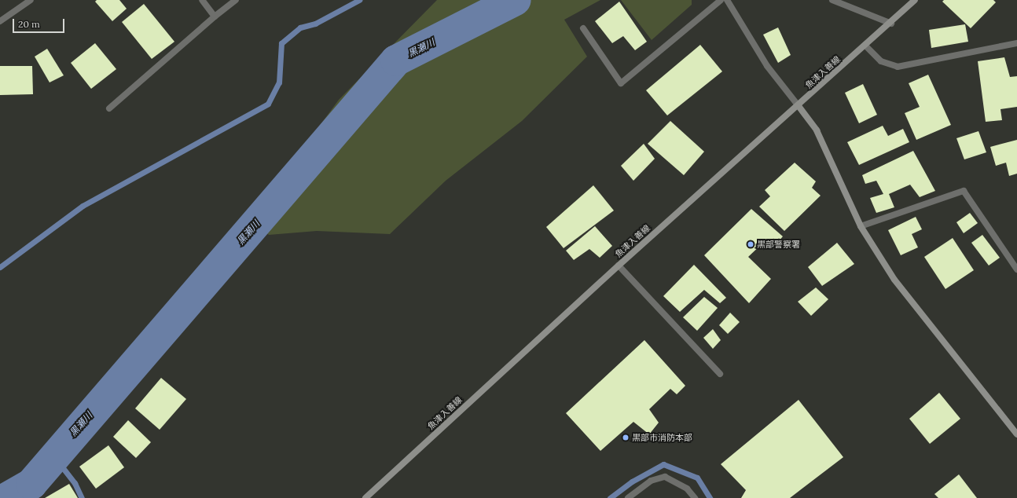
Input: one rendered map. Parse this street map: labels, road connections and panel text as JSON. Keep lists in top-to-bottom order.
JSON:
{
  "streets": {
    "main road": ["魚津入善線"]
  },
  "water": ["黒瀬川"],
  "places": ["黒部警察署", "黒部市消防本部"],
  "scale_bar": "20 m"
}
